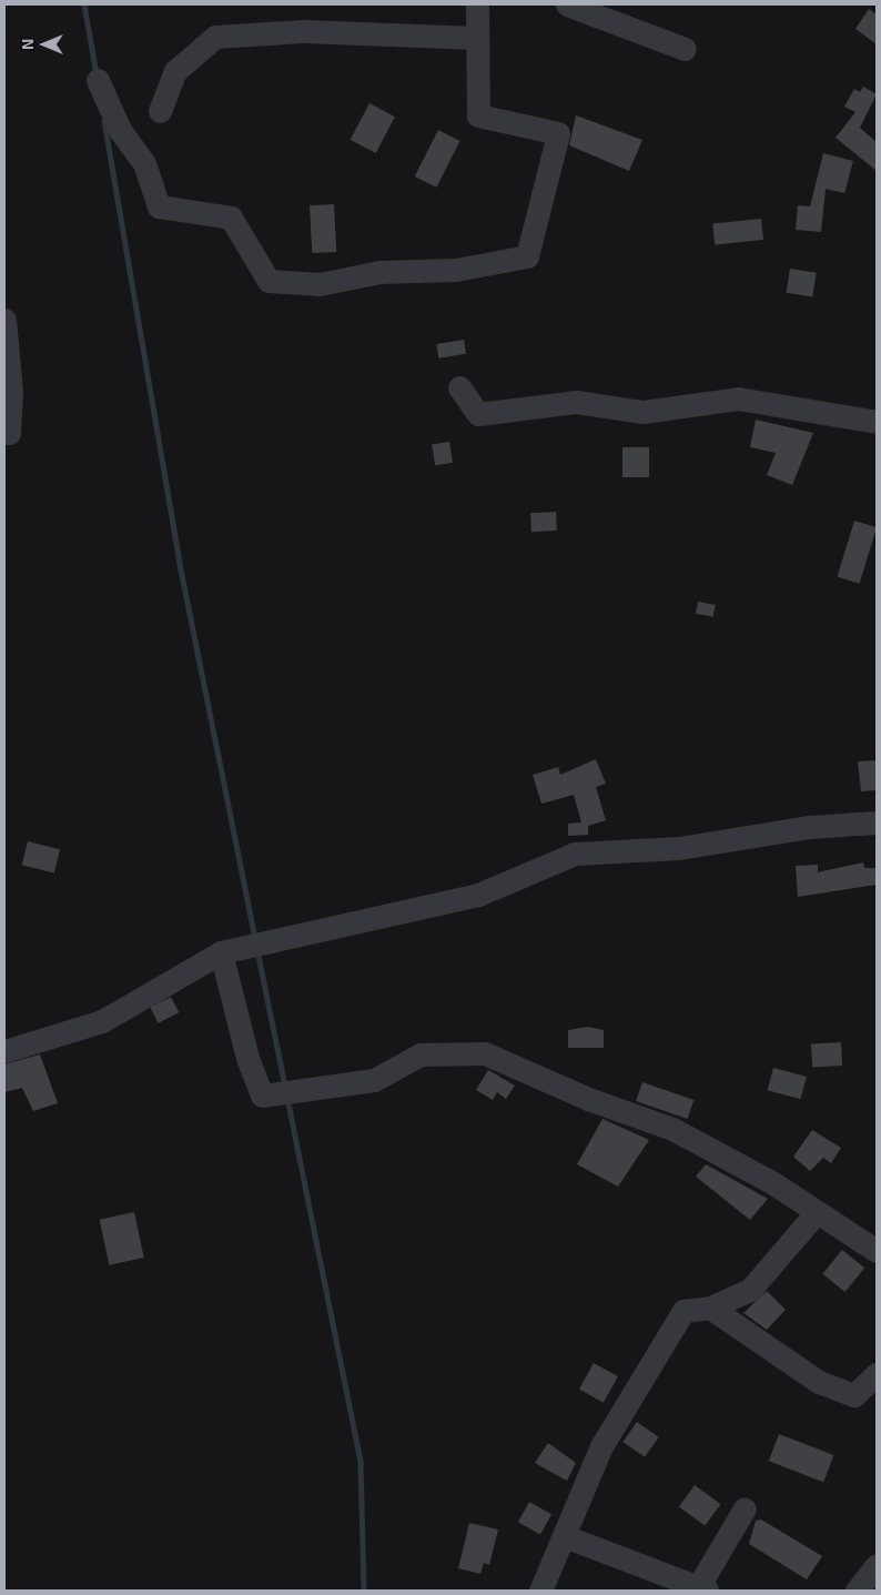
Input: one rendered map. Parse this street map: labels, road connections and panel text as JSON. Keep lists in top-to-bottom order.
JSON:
{
  "north": "left"
}
